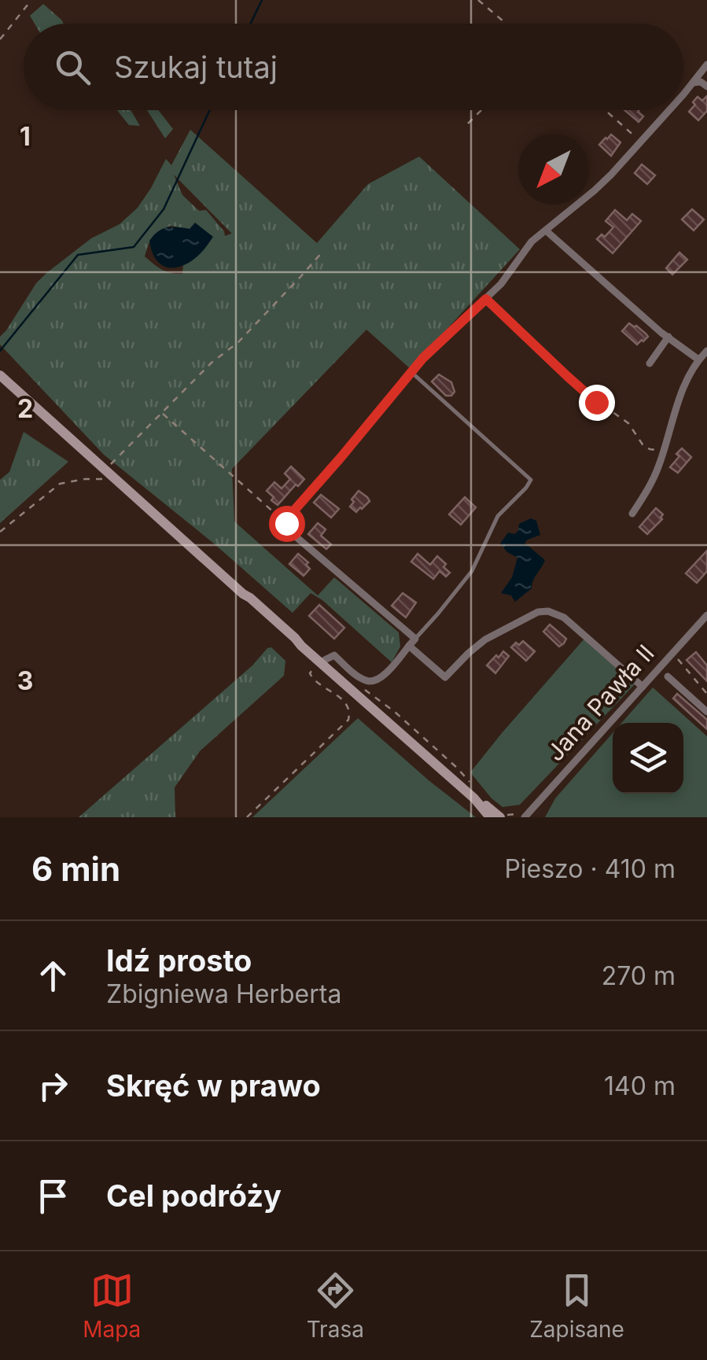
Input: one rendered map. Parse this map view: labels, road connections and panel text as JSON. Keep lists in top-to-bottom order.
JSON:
{
  "streets": {
    "street": ["Jana Pawła II"]
  },
  "north": "bottom left",
  "page": {
    "search": "Szukaj tutaj",
    "heading": ["6 min", "Pieszo · 410 m"],
    "list": [
      ["Idź prosto", "Zbigniewa Herberta", "270 m"],
      ["Skręć w prawo", "140 m"],
      "Cel podróży"
    ],
    "nav": ["Mapa", "Trasa", "Zapisane"]
  },
  "grid": {
    "rows": ["1", "2", "3"]
  }
}
